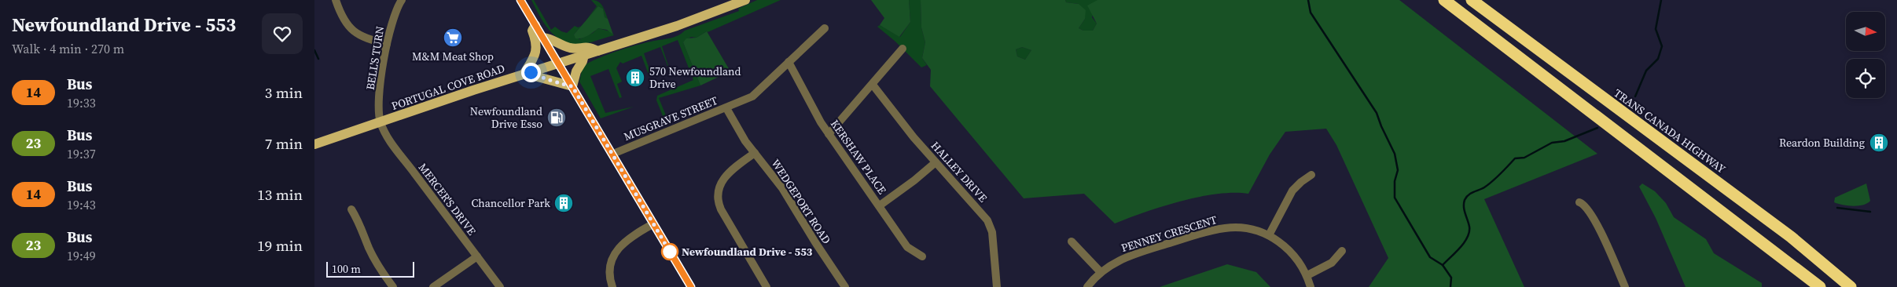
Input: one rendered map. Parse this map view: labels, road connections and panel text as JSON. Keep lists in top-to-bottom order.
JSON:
{
  "streets": {
    "highway": ["TRANS CANADA HIGHWAY"],
    "main road": ["PORTUGAL COVE ROAD"],
    "street": [
      "BELL'S TURN",
      "MUSGRAVE STREET",
      "KERSHAW PLACE",
      "HALLEY DRIVE",
      "MERCER'S DRIVE",
      "WEDGEPORT ROAD",
      "PENNEY CRESCENT"
    ]
  },
  "crossings": [
    ["BELL'S TURN", "PORTUGAL COVE ROAD"],
    ["BELL'S TURN", "MERCER'S DRIVE"],
    ["PORTUGAL COVE ROAD", "MERCER'S DRIVE"],
    ["MUSGRAVE STREET", "KERSHAW PLACE"],
    ["MUSGRAVE STREET", "WEDGEPORT ROAD"]
  ],
  "places": {
    "supermarket": ["M&M Meat Shop"],
    "building": ["570 Newfoundland Drive", "Reardon Building", "Chancellor Park"],
    "fuel station": ["Newfoundland Drive Esso"],
    "other": ["Newfoundland Drive - 553"]
  },
  "lines": ["bus line 14"],
  "scale_bar": "100 m",
  "north": "right",
  "page": {
    "heading": ["Newfoundland Drive - 553", "Walk · 4 min · 270 m"],
    "list": [
      {
        "mark": "14",
        "name": "Bus",
        "note": "19:33",
        "value": "3 min"
      },
      {
        "mark": "23",
        "name": "Bus",
        "note": "19:37",
        "value": "7 min"
      },
      {
        "mark": "14",
        "name": "Bus",
        "note": "19:43",
        "value": "13 min"
      },
      {
        "mark": "23",
        "name": "Bus",
        "note": "19:49",
        "value": "19 min"
      }
    ],
    "scale": "100 m"
  }
}
